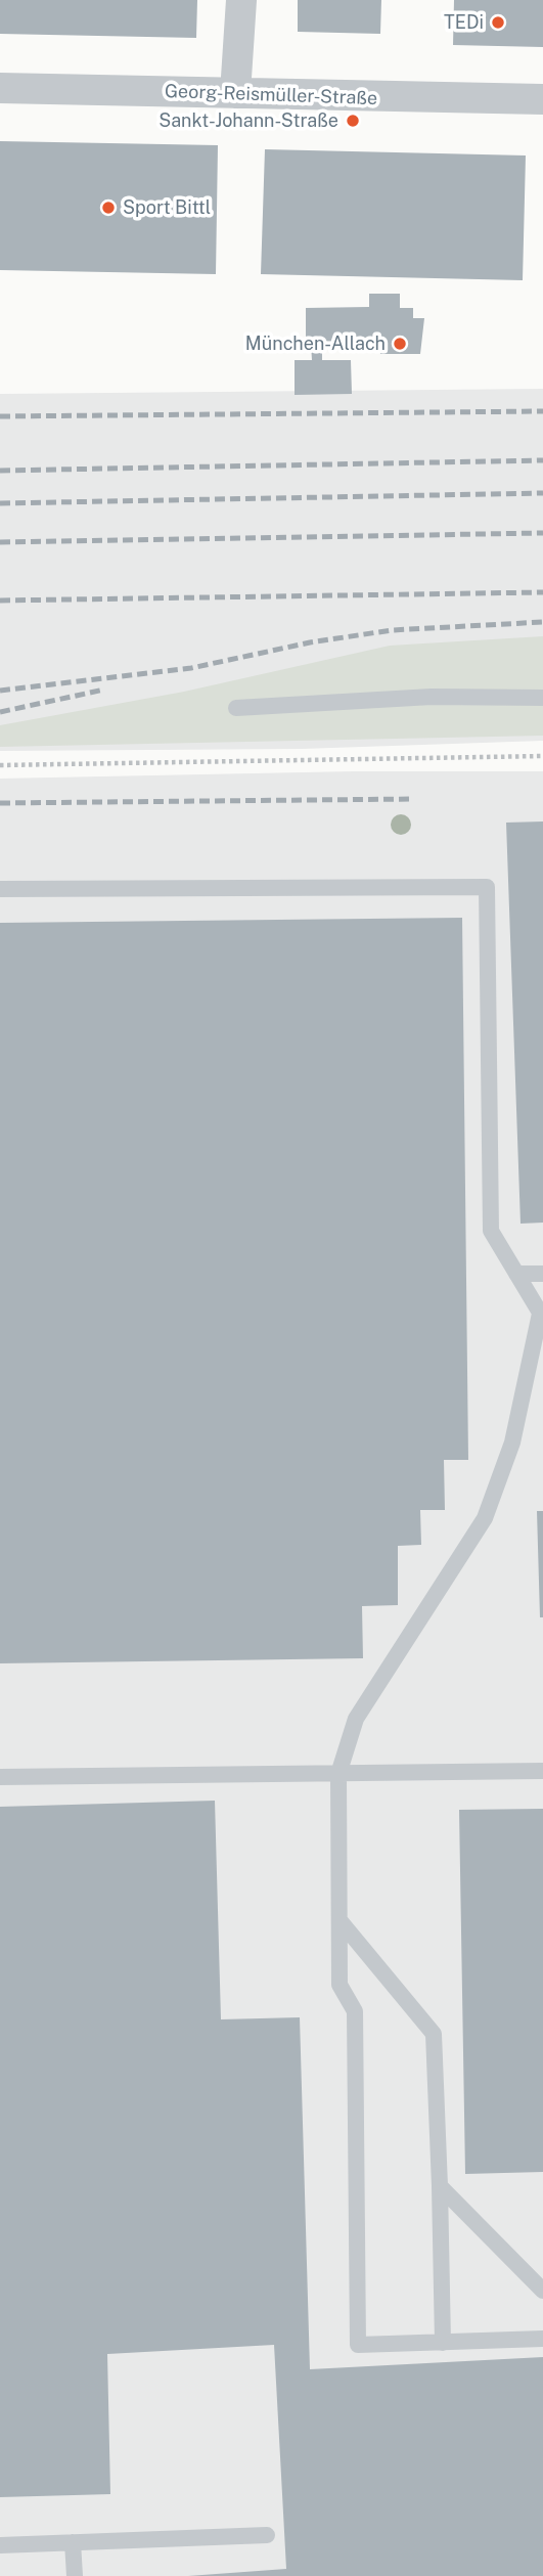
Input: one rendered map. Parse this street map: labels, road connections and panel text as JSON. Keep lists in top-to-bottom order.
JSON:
{
  "streets": {
    "street": ["Georg-Reismüller-Straße"]
  },
  "places": [
    "TEDi",
    "Sankt-Johann-Straße",
    "Sport Bittl",
    "München-Allach"
  ]
}
